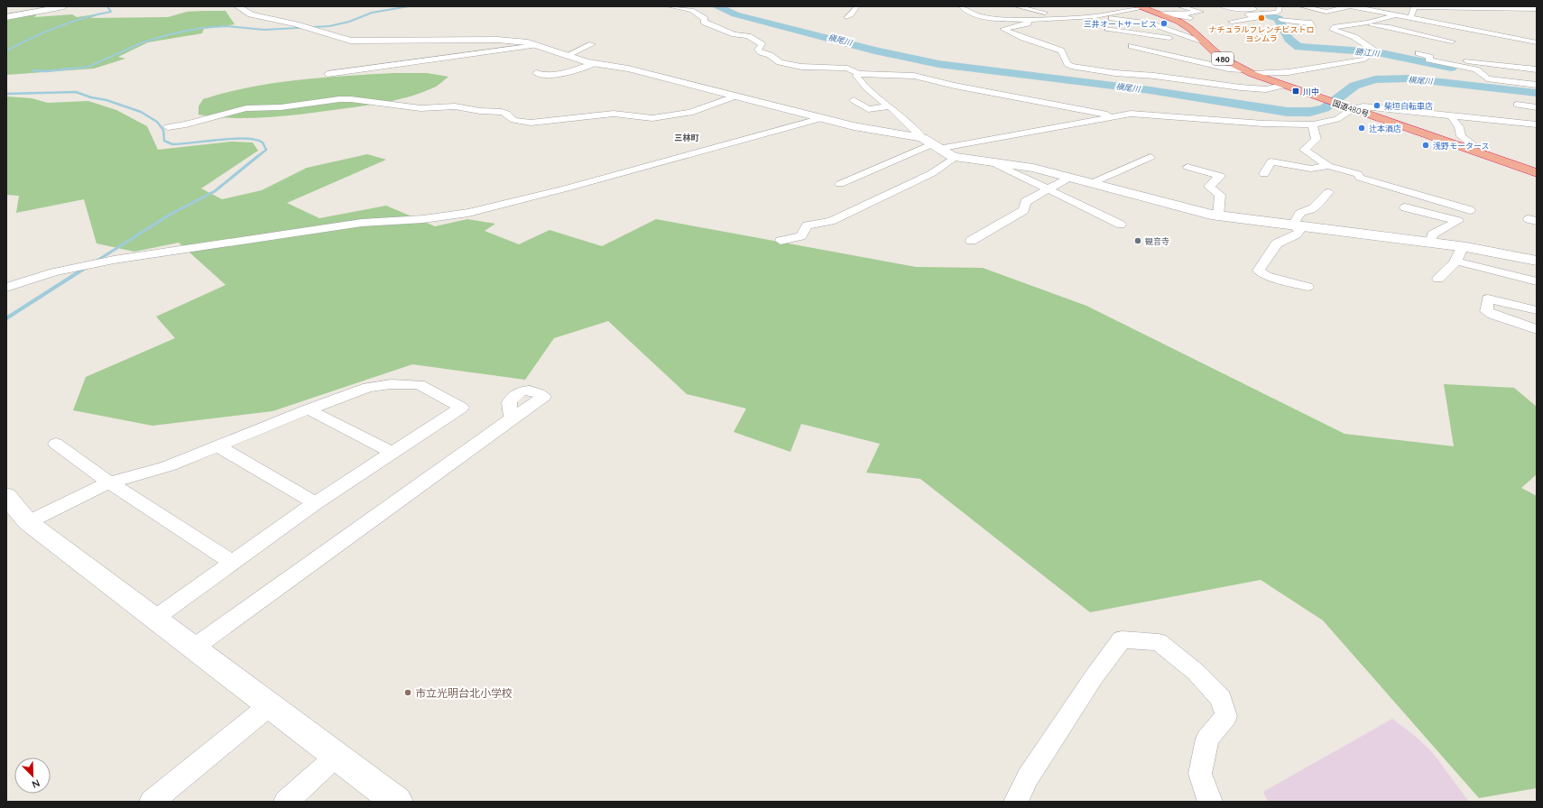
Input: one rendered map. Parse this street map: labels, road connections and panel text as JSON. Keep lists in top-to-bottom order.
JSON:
{
  "streets": {
    "highway": ["480", "国道480号"]
  },
  "districts": ["三林町"],
  "water": ["槇尾川", "勝江川"],
  "places": {
    "other": [
      "ナチュラルフレンチビストロ ヨシムラ",
      "三井オートサービス",
      "柴垣自転車店",
      "辻本酒店",
      "浅野モータース",
      "観音寺",
      "市立光明台北小学校"
    ],
    "transit": ["川中"]
  },
  "north": "bottom right"
}
